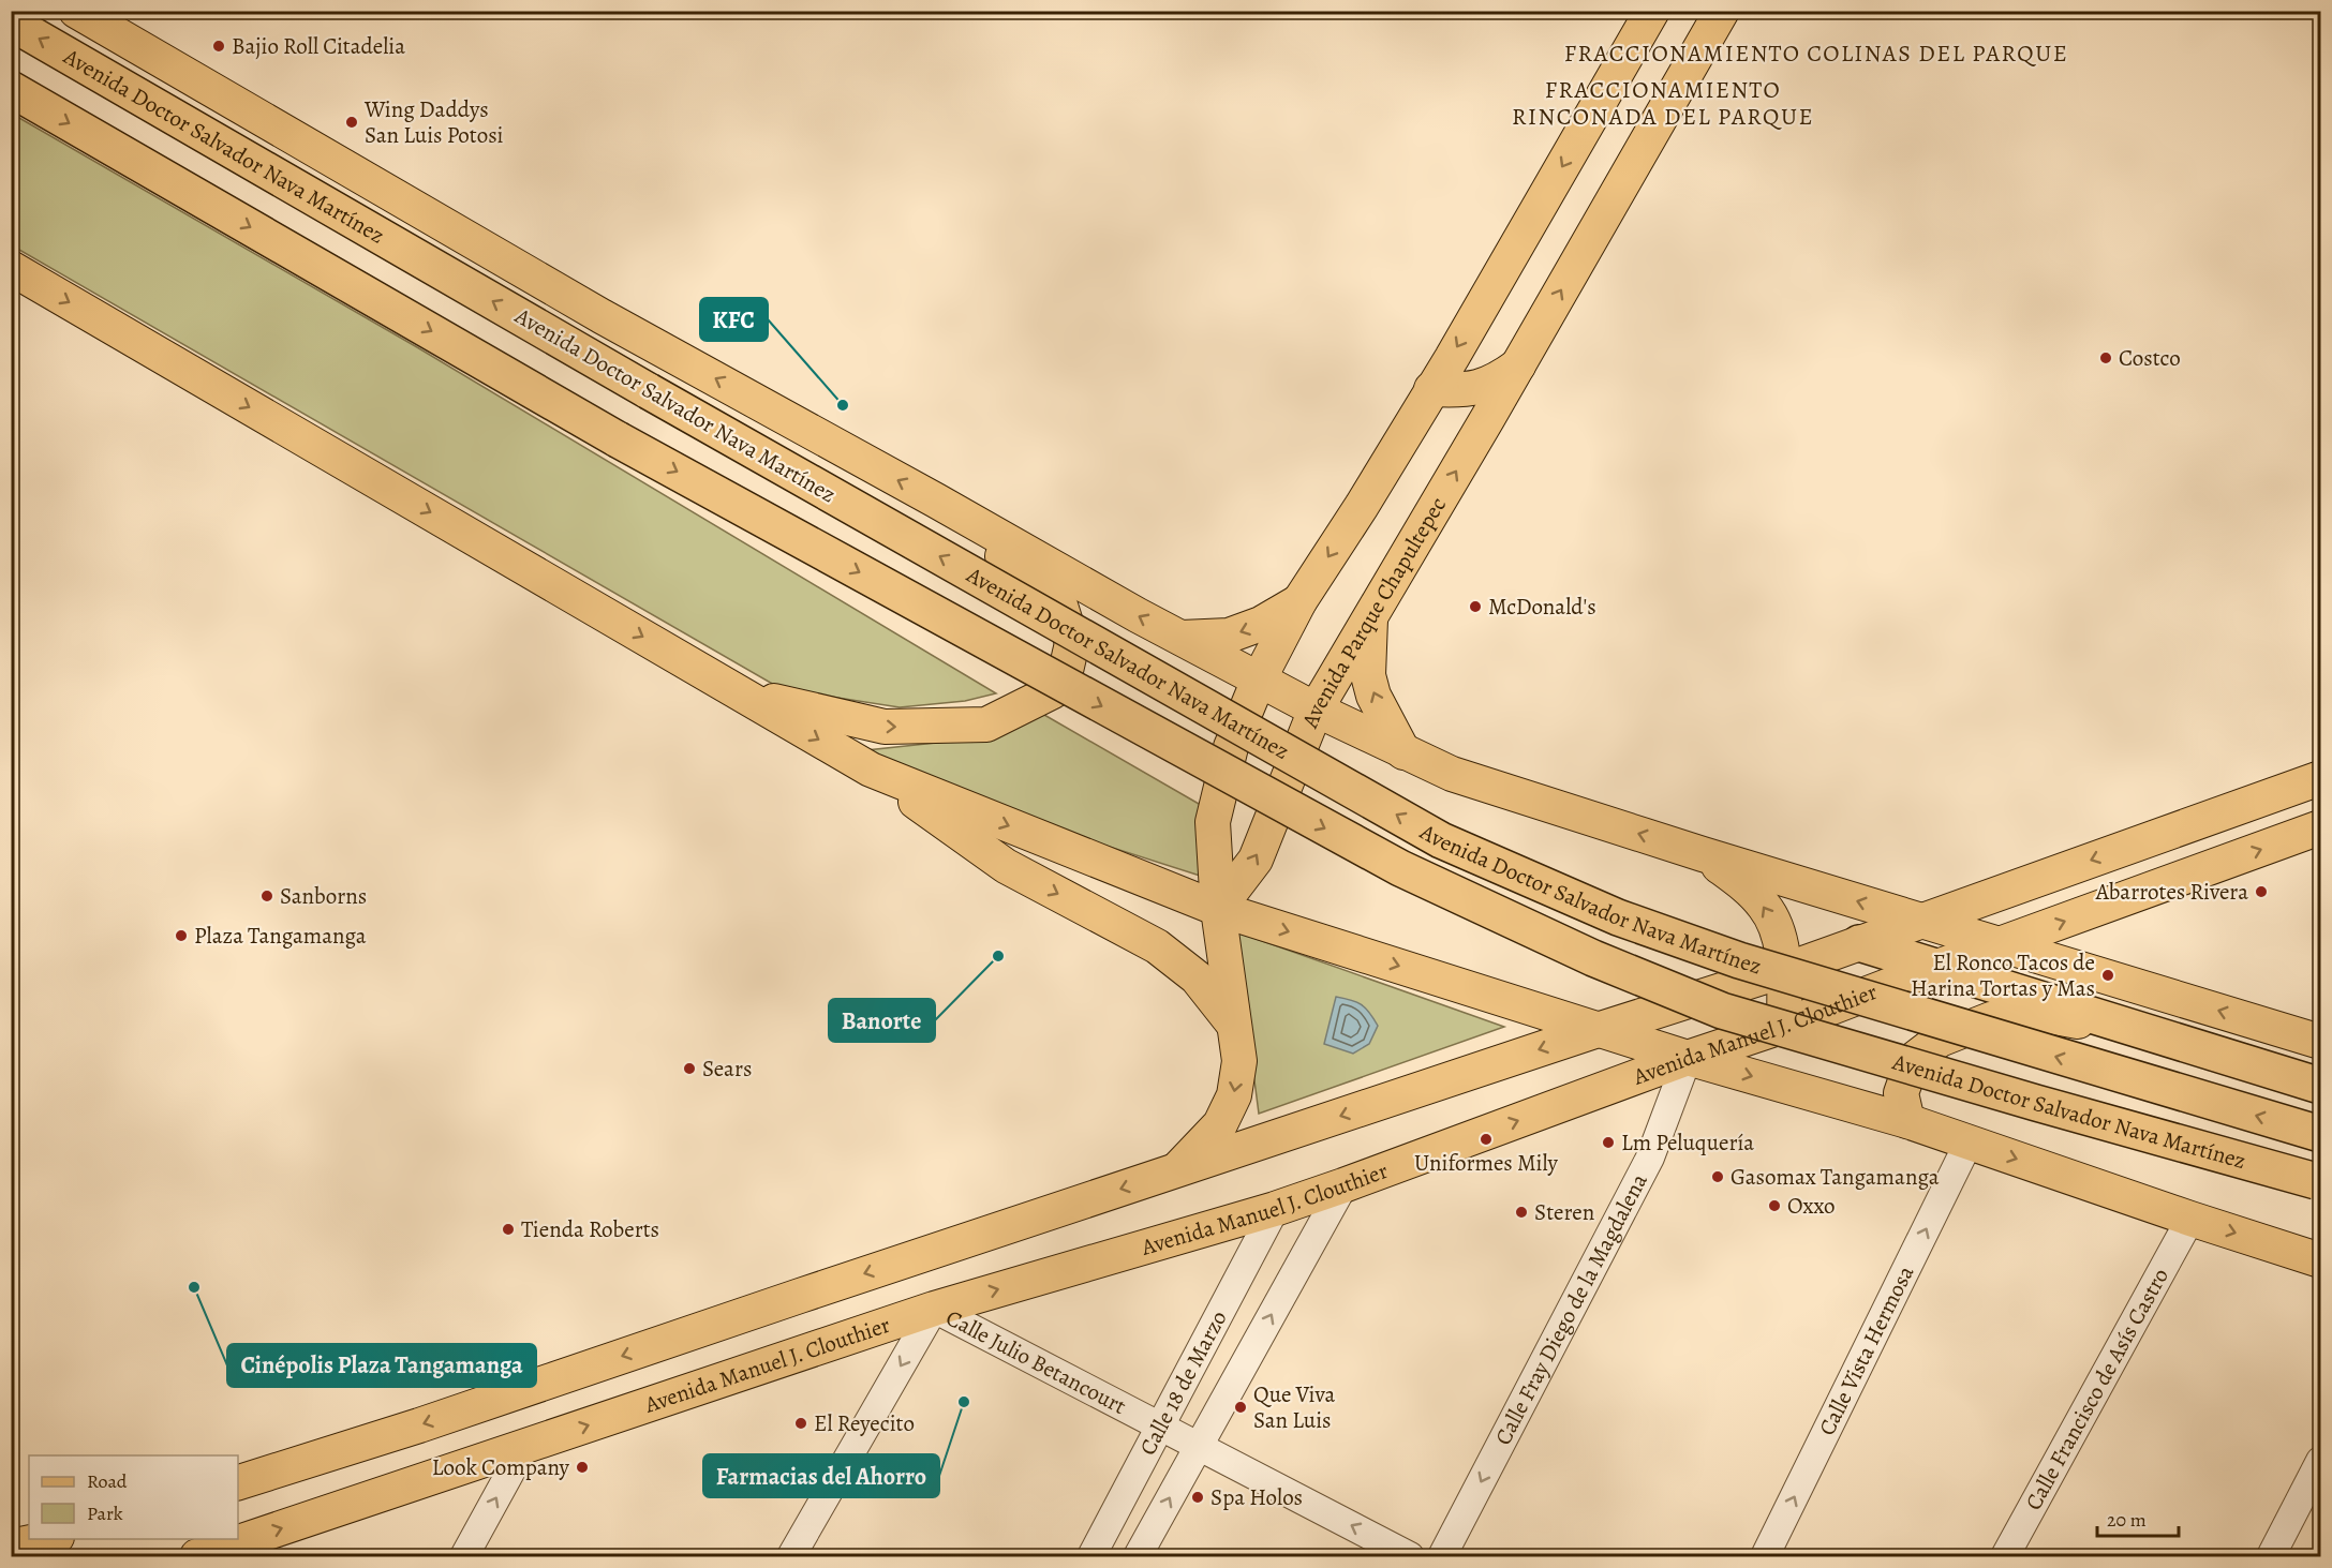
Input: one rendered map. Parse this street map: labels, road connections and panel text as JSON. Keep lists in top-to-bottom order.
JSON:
{
  "streets": {
    "highway": ["Avenida Doctor Salvador Nava Martínez"],
    "main road": ["Avenida Parque Chapultepec", "Avenida Manuel J. Clouthier"],
    "street": [
      "Calle Fray Diego de la Magdalena",
      "Calle Vista Hermosa",
      "Calle Julio Betancourt",
      "Calle 18 de Marzo",
      "Calle Francisco de Asís Castro"
    ]
  },
  "crossings": [
    ["Avenida Doctor Salvador Nava Martínez", "Avenida Parque Chapultepec"],
    ["Avenida Doctor Salvador Nava Martínez", "Avenida Manuel J. Clouthier"],
    ["Avenida Manuel J. Clouthier", "Calle Fray Diego de la Magdalena"],
    ["Avenida Manuel J. Clouthier", "Calle Julio Betancourt"],
    ["Avenida Manuel J. Clouthier", "Calle 18 de Marzo"],
    ["Calle Julio Betancourt", "Calle 18 de Marzo"]
  ],
  "one_way": ["Calle Fray Diego de la Magdalena", "Calle Vista Hermosa", "Calle Julio Betancourt"],
  "districts": ["FRACCIONAMIENTO COLINAS DEL PARQUE", "FRACCIONAMIENTO RINCONADA DEL PARQUE"],
  "places": [
    "Bajio Roll Citadelia",
    "Wing Daddys San Luis Potosi",
    "Costco",
    "KFC",
    "McDonald's",
    "Abarrotes Rivera",
    "Sanborns",
    "Plaza Tangamanga",
    "Banorte",
    "El Ronco Tacos de Harina Tortas y Mas",
    "Sears",
    "Uniformes Mily",
    "Lm Peluquería",
    "Gasomax Tangamanga",
    "Oxxo",
    "Steren",
    "Tienda Roberts",
    "Cinépolis Plaza Tangamanga",
    "Farmacias del Ahorro",
    "Que Viva San Luis",
    "El Reyecito",
    "Look Company",
    "Spa Holos"
  ],
  "legend": ["Road", "Park"],
  "scale_bar": "20 m"
}
